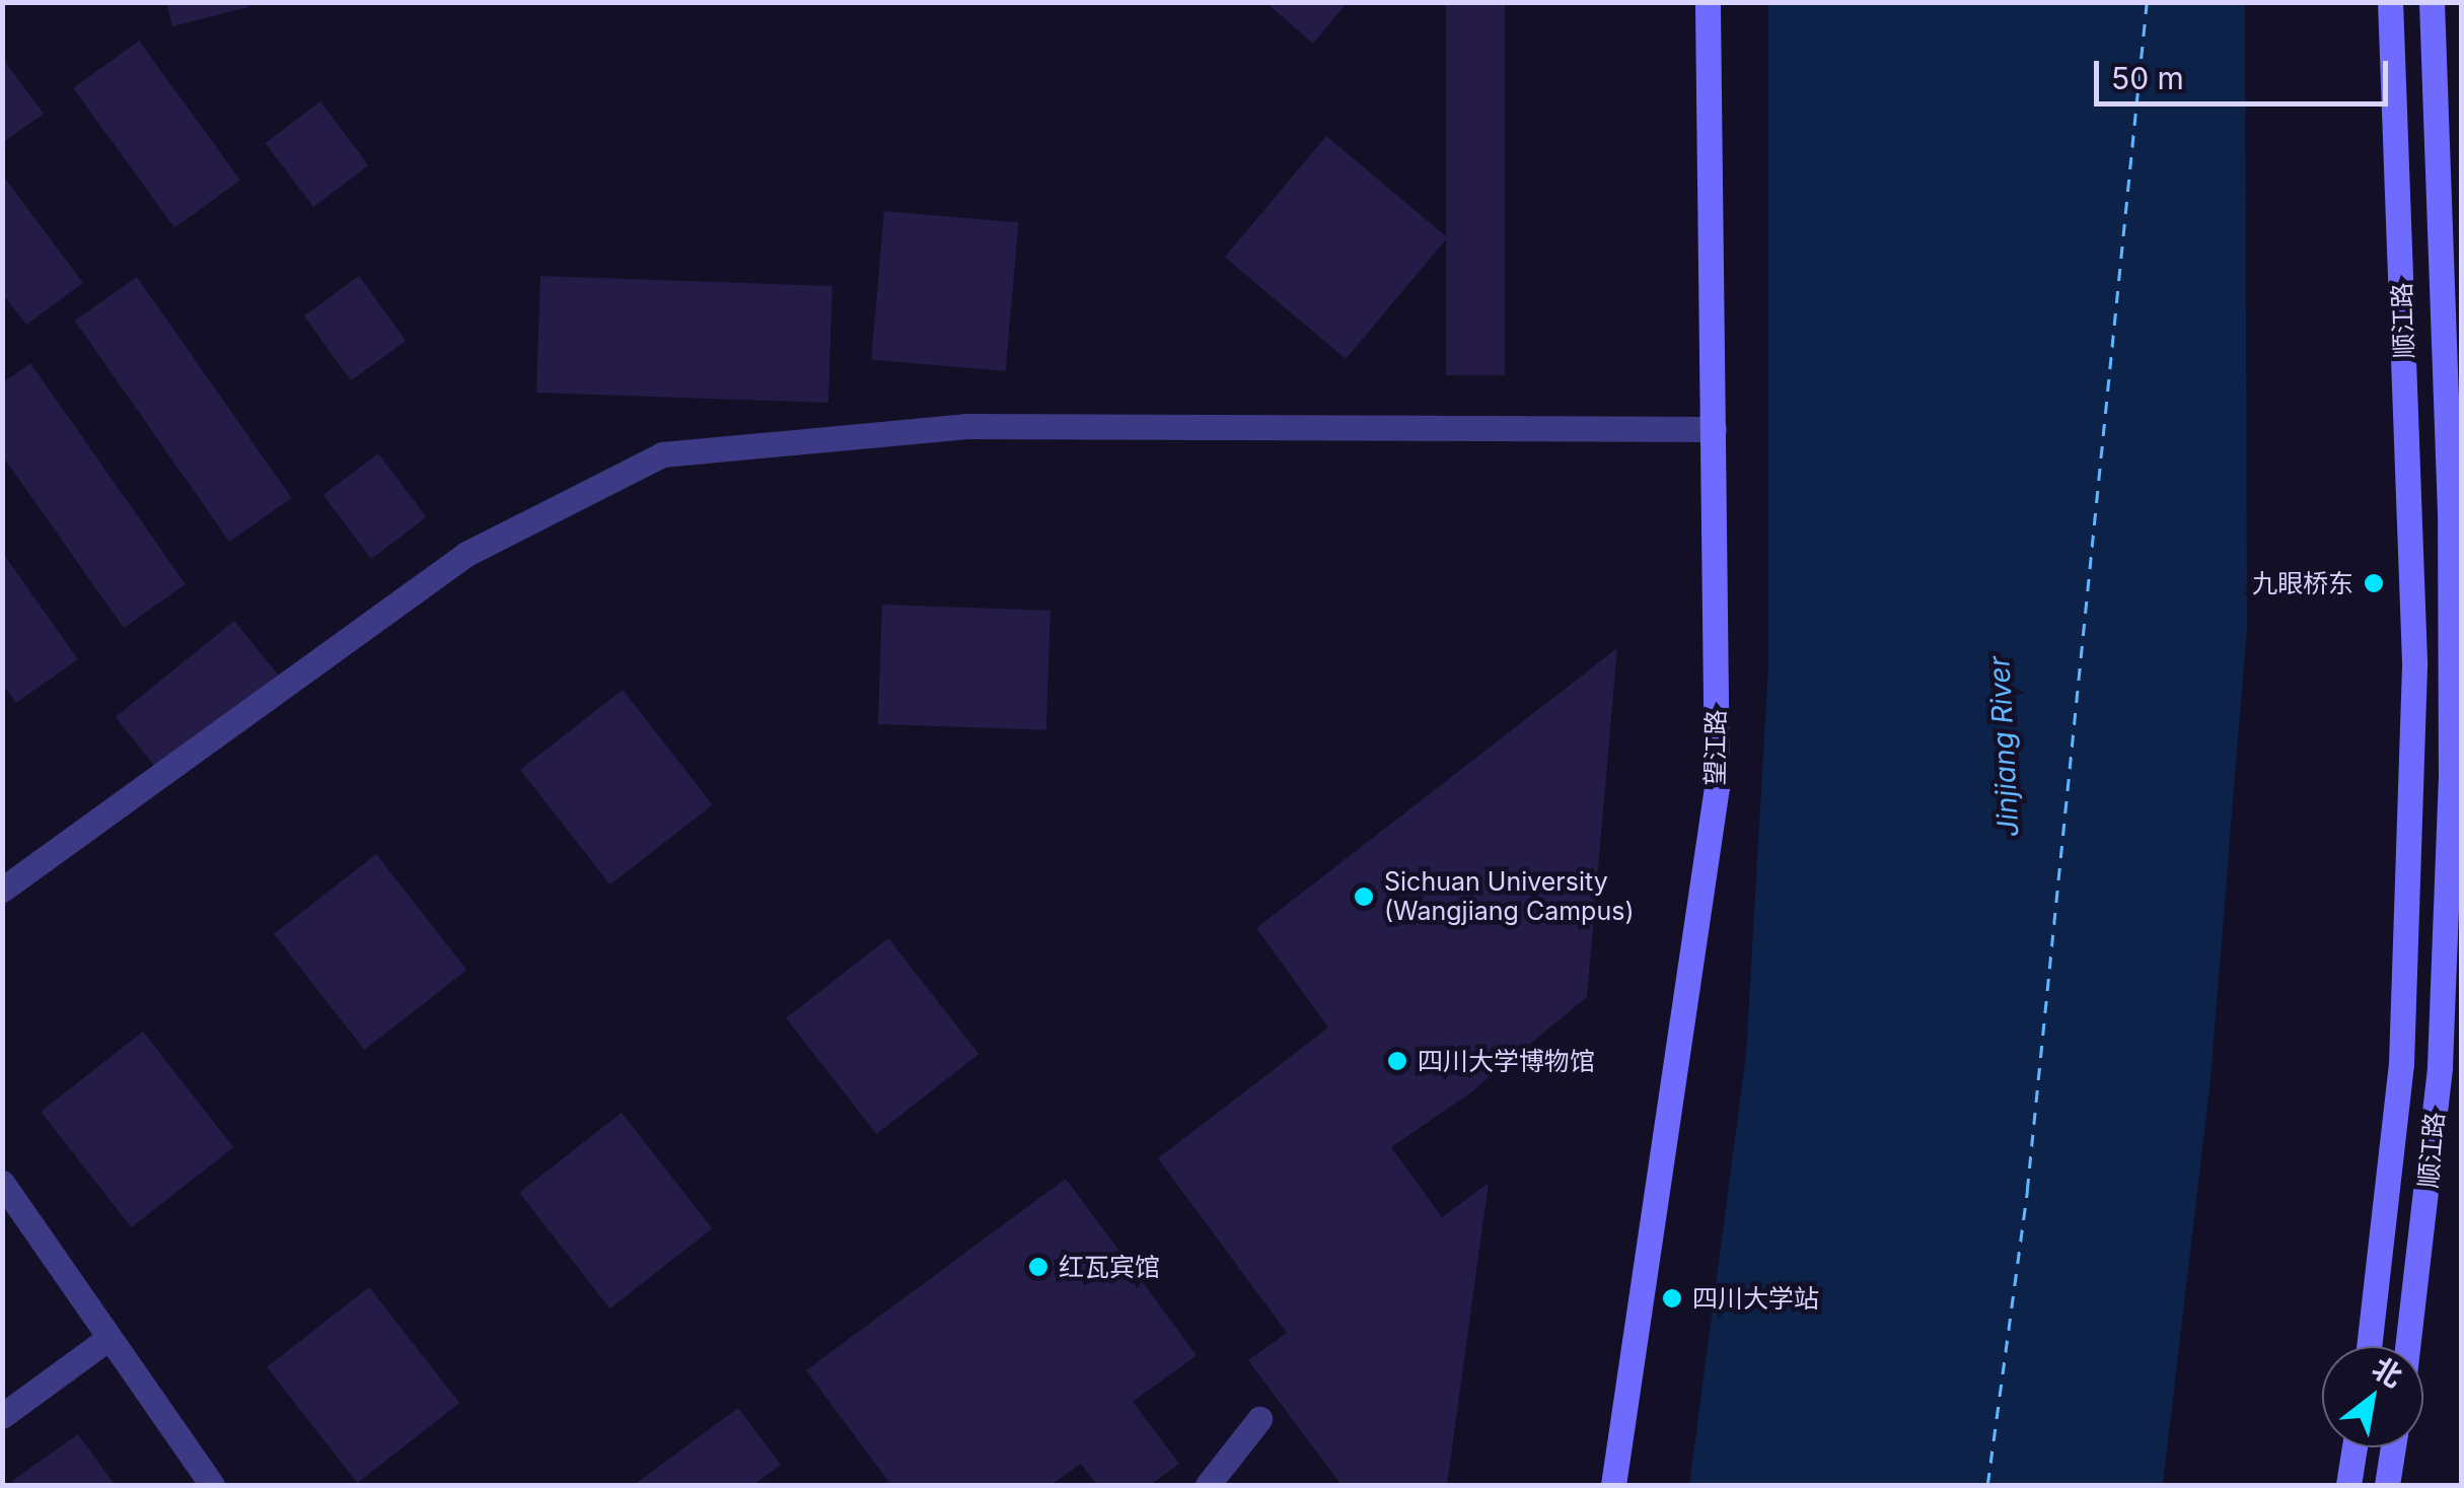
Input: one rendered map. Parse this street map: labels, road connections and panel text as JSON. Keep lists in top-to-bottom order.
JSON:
{
  "streets": {
    "main road": ["顺江路", "望江路"]
  },
  "water": ["Jinjiang River"],
  "places": [
    "九眼桥东",
    "Sichuan University (Wangjiang Campus)",
    "四川大学博物馆",
    "红瓦宾馆",
    "四川大学站"
  ],
  "scale_bar": "50 m",
  "north": "top right"
}
